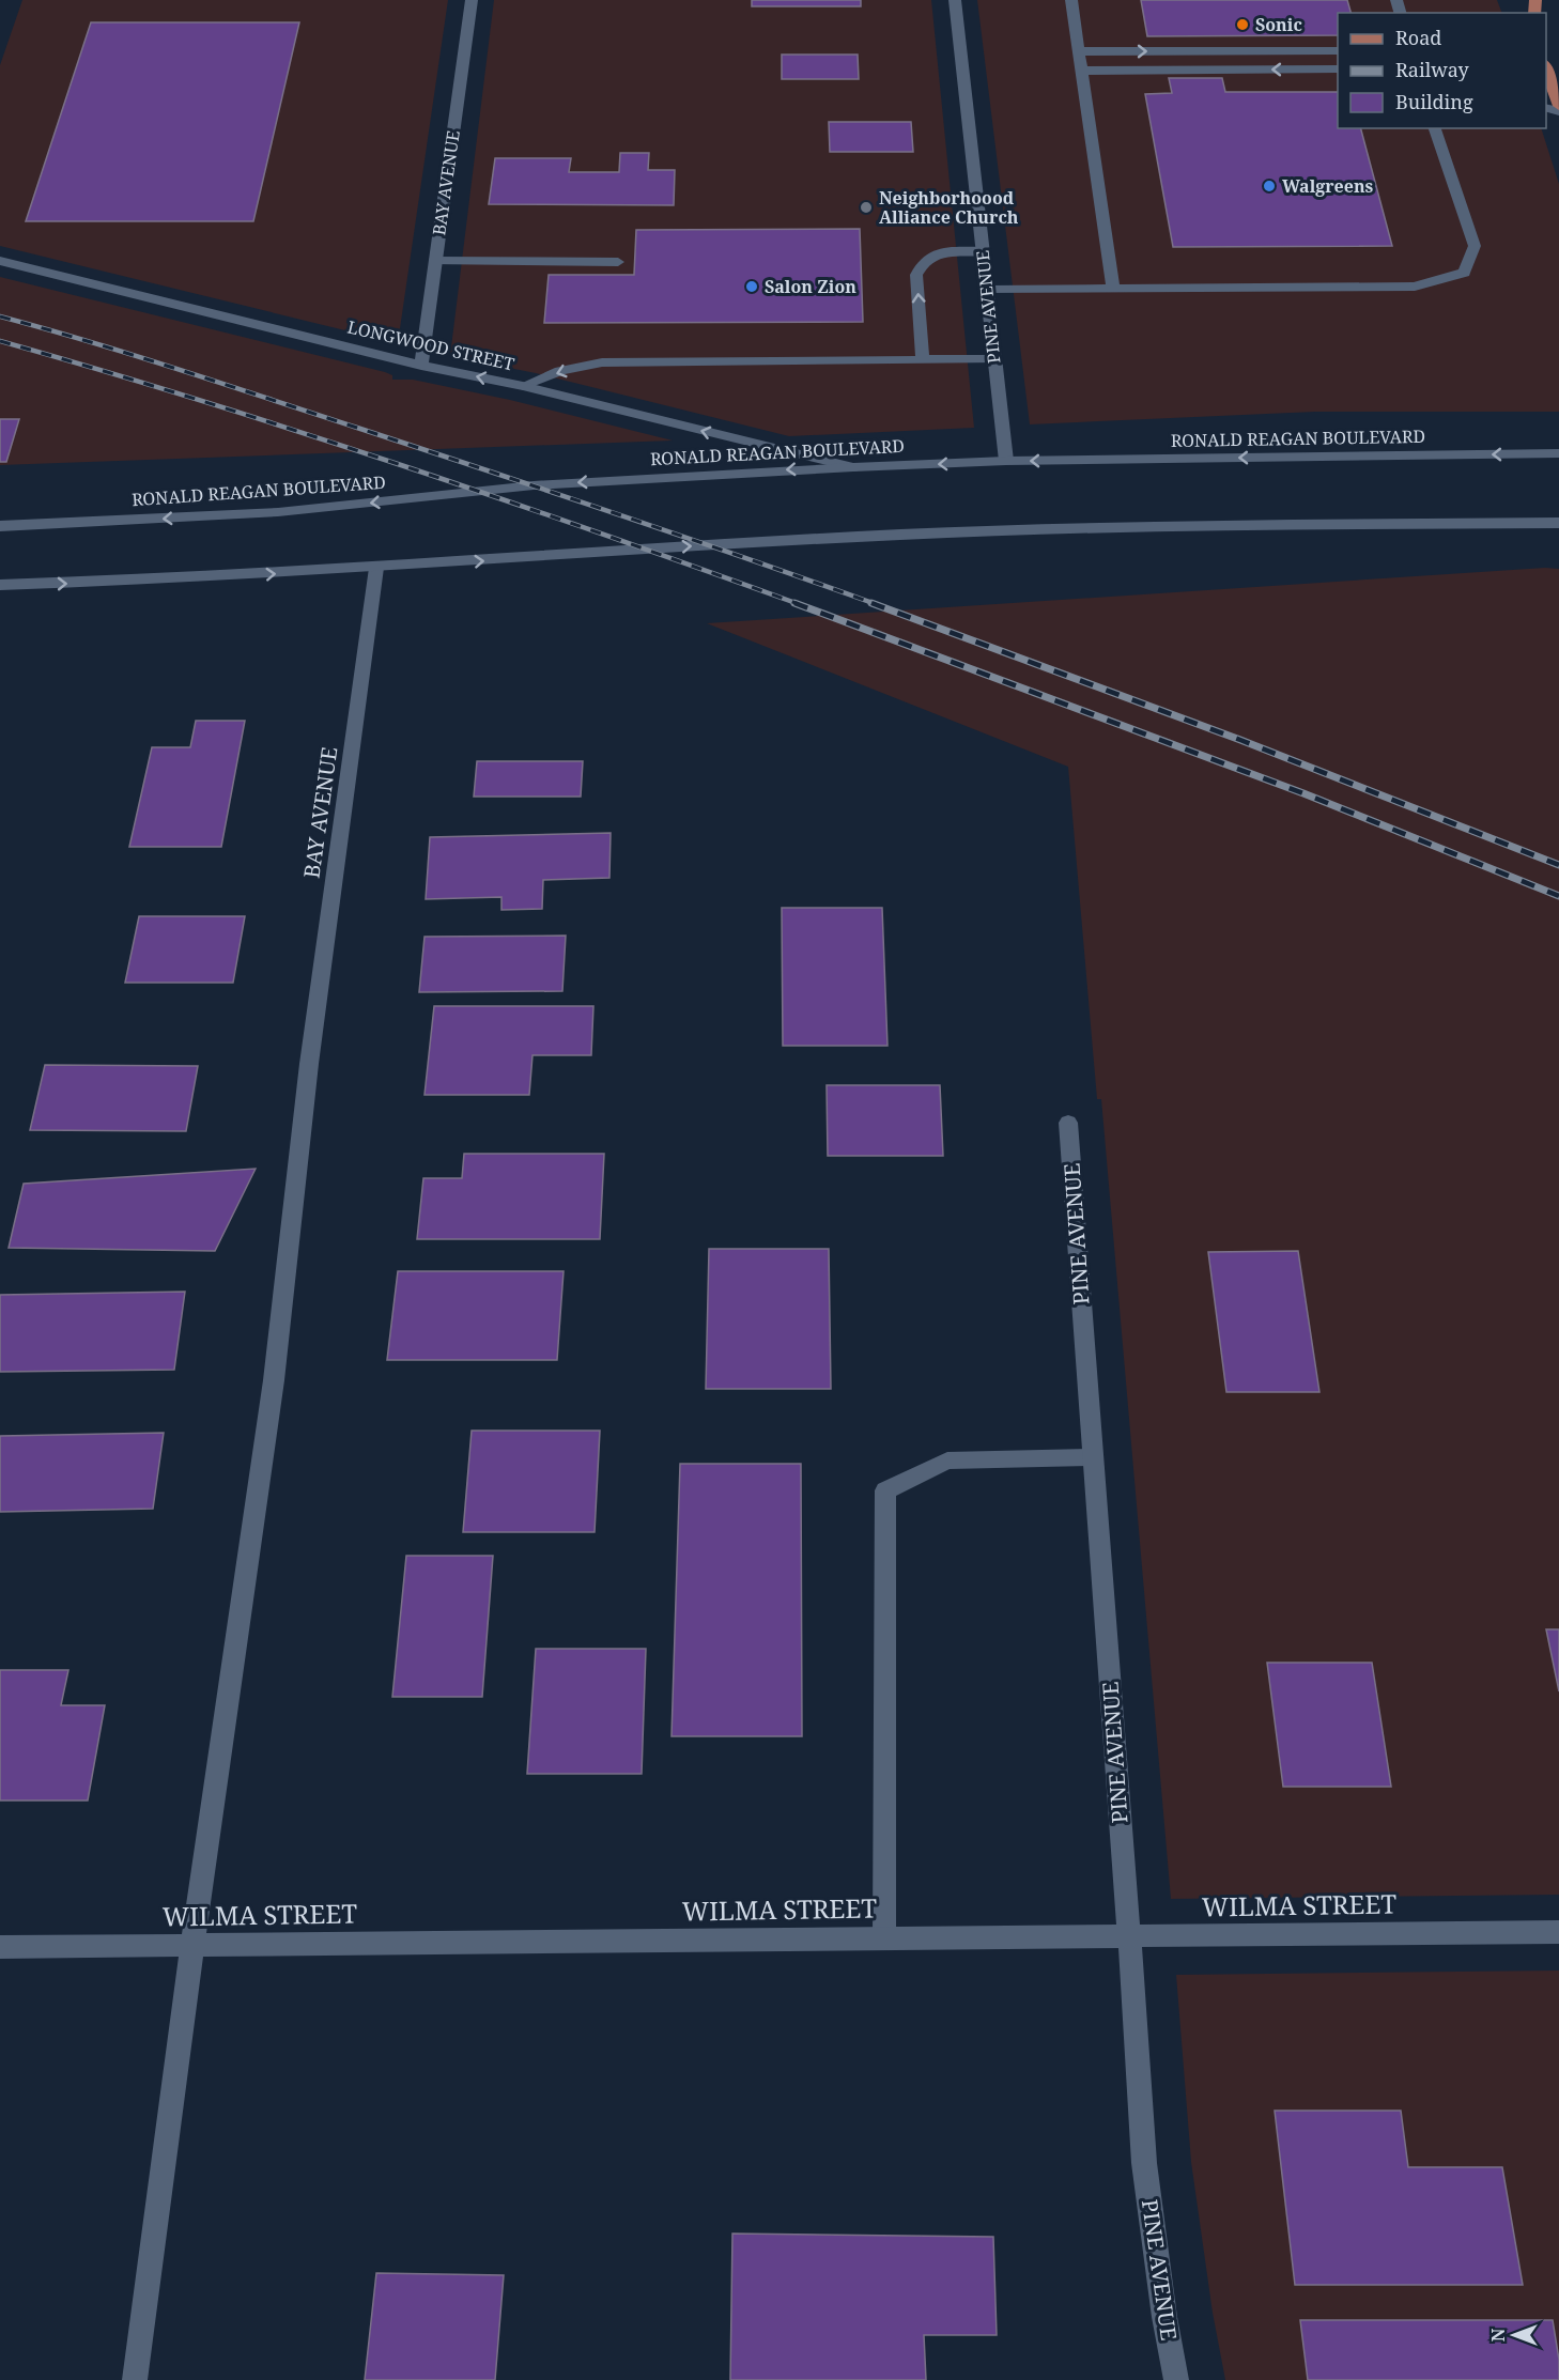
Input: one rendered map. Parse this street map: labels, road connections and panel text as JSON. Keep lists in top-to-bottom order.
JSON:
{
  "streets": {
    "street": [
      "BAY AVENUE",
      "PINE AVENUE",
      "LONGWOOD STREET",
      "RONALD REAGAN BOULEVARD",
      "WILMA STREET"
    ]
  },
  "crossings": [
    ["BAY AVENUE", "LONGWOOD STREET"],
    ["BAY AVENUE", "WILMA STREET"],
    ["PINE AVENUE", "RONALD REAGAN BOULEVARD"],
    ["PINE AVENUE", "WILMA STREET"],
    ["LONGWOOD STREET", "RONALD REAGAN BOULEVARD"]
  ],
  "places": [
    "Sonic",
    "Walgreens",
    "Neighborhoood Alliance Church",
    "Salon Zion"
  ],
  "legend": ["Road", "Railway", "Building"],
  "north": "left"
}
